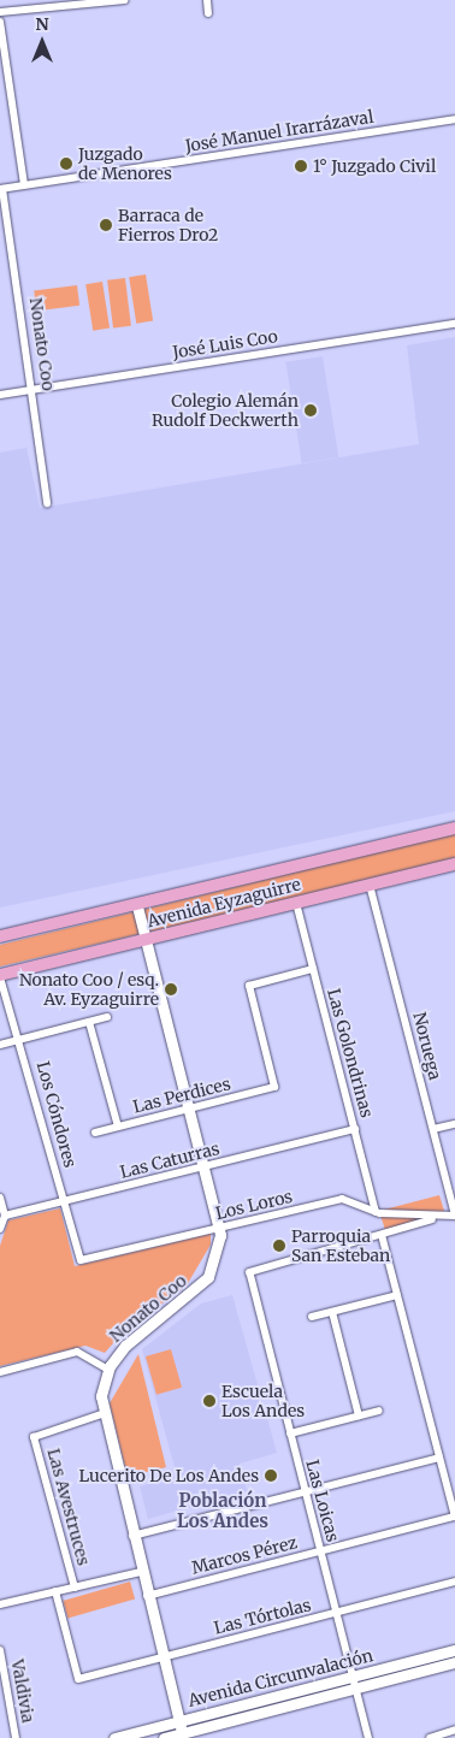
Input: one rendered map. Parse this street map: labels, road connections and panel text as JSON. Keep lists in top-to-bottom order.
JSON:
{
  "streets": {
    "main road": ["Avenida Eyzaguirre"],
    "street": [
      "José Manuel Irarrázaval",
      "Nonato Coo",
      "José Luis Coo",
      "Noruega",
      "Las Golondrinas",
      "Las Perdices",
      "Los Cóndores",
      "Las Caturras",
      "Los Loros",
      "Las Loicas",
      "Las Avestruces",
      "Marcos Pérez",
      "Las Tórtolas",
      "Avenida Circunvalación",
      "Valdivia"
    ]
  },
  "crossings": [
    ["José Manuel Irarrázaval", "Nonato Coo"],
    ["Nonato Coo", "José Luis Coo"],
    ["Nonato Coo", "Avenida Eyzaguirre"],
    ["Nonato Coo", "Las Perdices"],
    ["Nonato Coo", "Las Caturras"],
    ["Nonato Coo", "Los Loros"],
    ["Nonato Coo", "Las Avestruces"],
    ["Nonato Coo", "Marcos Pérez"],
    ["Nonato Coo", "Las Tórtolas"],
    ["Nonato Coo", "Avenida Circunvalación"],
    ["Avenida Eyzaguirre", "Noruega"],
    ["Avenida Eyzaguirre", "Las Golondrinas"],
    ["Avenida Eyzaguirre", "Los Cóndores"],
    ["Noruega", "Los Loros"],
    ["Las Golondrinas", "Las Perdices"],
    ["Las Golondrinas", "Las Caturras"],
    ["Las Golondrinas", "Los Loros"],
    ["Los Cóndores", "Las Caturras"],
    ["Los Cóndores", "Los Loros"],
    ["Los Loros", "Las Loicas"],
    ["Las Loicas", "Marcos Pérez"],
    ["Las Loicas", "Las Tórtolas"],
    ["Las Loicas", "Avenida Circunvalación"]
  ],
  "districts": ["Población Los Andes"],
  "places": [
    "Juzgado de Menores",
    "1° Juzgado Civil",
    "Barraca de Fierros Dro2",
    "Colegio Alemán Rudolf Deckwerth",
    "Nonato Coo / esq. Av. Eyzaguirre",
    "Parroquia San Esteban",
    "Escuela Los Andes",
    "Lucerito De Los Andes"
  ],
  "north": "top"
}
